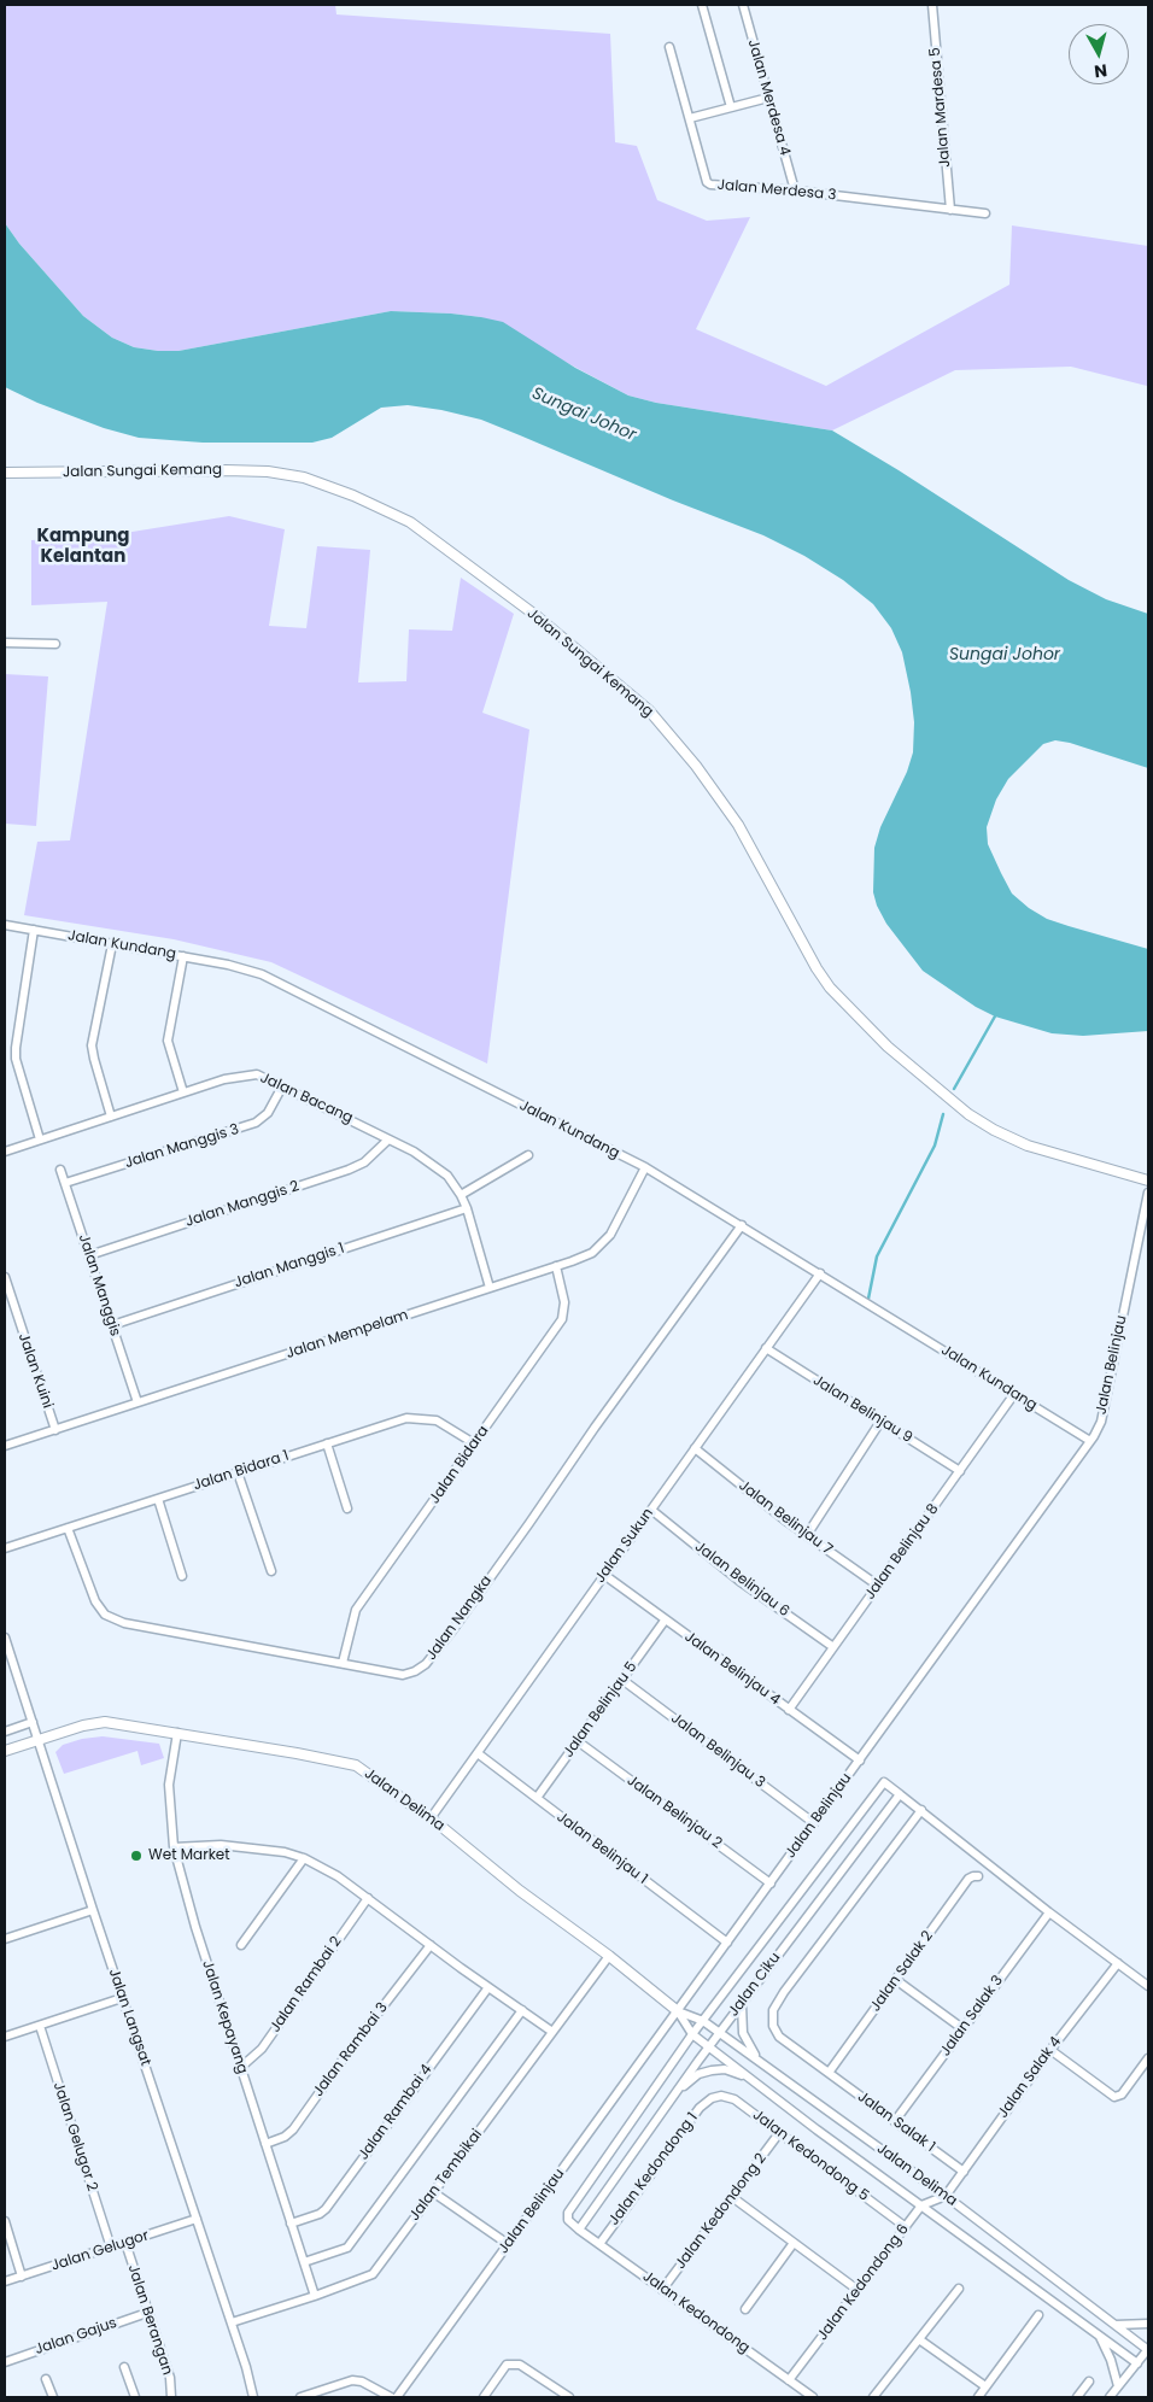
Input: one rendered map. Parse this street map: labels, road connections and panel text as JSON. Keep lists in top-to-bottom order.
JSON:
{
  "streets": {
    "street": [
      "Jalan Merdesa 4",
      "Jalan Mardesa 5",
      "Jalan Merdesa 3",
      "Jalan Sungai Kemang",
      "Jalan Kundang",
      "Jalan Bacang",
      "Jalan Manggis 3",
      "Jalan Manggis 2",
      "Jalan Manggis 1",
      "Jalan Manggis",
      "Jalan Mempelam",
      "Jalan Belinjau",
      "Jalan Kuini",
      "Jalan Belinjau 9",
      "Jalan Bidara",
      "Jalan Bidara 1",
      "Jalan Belinjau 7",
      "Jalan Sukun",
      "Jalan Belinjau 8",
      "Jalan Belinjau 6",
      "Jalan Nangka",
      "Jalan Belinjau 4",
      "Jalan Belinjau 5",
      "Jalan Belinjau 3",
      "Jalan Delima",
      "Jalan Belinjau 2",
      "Jalan Belinjau 1",
      "Jalan Salak 2",
      "Jalan Rambai 2",
      "Jalan Ciku",
      "Jalan Salak 3",
      "Jalan Langsat",
      "Jalan Kepayang",
      "Jalan Rambai 3",
      "Jalan Salak 4",
      "Jalan Rambai 4",
      "Jalan Salak 1",
      "Jalan Gelugor 2",
      "Jalan Kedondong 5",
      "Jalan Kedondong 1",
      "Jalan Tembikai",
      "Jalan Kedondong 2",
      "Jalan Gelugor",
      "Jalan Kedondong 6",
      "Jalan Kedondong",
      "Jalan Berangan",
      "Jalan Gajus"
    ]
  },
  "crossings": [
    ["Jalan Merdesa 4", "Jalan Merdesa 3"],
    ["Jalan Mardesa 5", "Jalan Merdesa 3"],
    ["Jalan Kundang", "Jalan Mempelam"],
    ["Jalan Kundang", "Jalan Belinjau"],
    ["Jalan Kundang", "Jalan Sukun"],
    ["Jalan Kundang", "Jalan Belinjau 8"],
    ["Jalan Kundang", "Jalan Nangka"],
    ["Jalan Bacang", "Jalan Manggis 3"],
    ["Jalan Bacang", "Jalan Manggis 2"],
    ["Jalan Bacang", "Jalan Manggis 1"],
    ["Jalan Bacang", "Jalan Mempelam"],
    ["Jalan Manggis 3", "Jalan Manggis"],
    ["Jalan Manggis 2", "Jalan Manggis"],
    ["Jalan Manggis 1", "Jalan Manggis"],
    ["Jalan Manggis", "Jalan Mempelam"],
    ["Jalan Mempelam", "Jalan Kuini"],
    ["Jalan Mempelam", "Jalan Bidara"],
    ["Jalan Belinjau", "Jalan Belinjau 4"],
    ["Jalan Belinjau", "Jalan Belinjau 3"],
    ["Jalan Belinjau", "Jalan Delima"],
    ["Jalan Belinjau", "Jalan Belinjau 2"],
    ["Jalan Belinjau", "Jalan Belinjau 1"],
    ["Jalan Belinjau 9", "Jalan Sukun"],
    ["Jalan Belinjau 9", "Jalan Belinjau 8"],
    ["Jalan Bidara", "Jalan Bidara 1"],
    ["Jalan Bidara", "Jalan Nangka"],
    ["Jalan Bidara 1", "Jalan Nangka"],
    ["Jalan Belinjau 7", "Jalan Sukun"],
    ["Jalan Belinjau 7", "Jalan Belinjau 8"],
    ["Jalan Sukun", "Jalan Belinjau 6"],
    ["Jalan Sukun", "Jalan Belinjau 4"],
    ["Jalan Sukun", "Jalan Delima"],
    ["Jalan Sukun", "Jalan Belinjau 1"],
    ["Jalan Belinjau 8", "Jalan Belinjau 6"],
    ["Jalan Belinjau 8", "Jalan Belinjau 4"],
    ["Jalan Belinjau 4", "Jalan Belinjau 5"],
    ["Jalan Belinjau 5", "Jalan Belinjau 3"],
    ["Jalan Belinjau 5", "Jalan Belinjau 2"],
    ["Jalan Belinjau 5", "Jalan Belinjau 1"],
    ["Jalan Delima", "Jalan Ciku"],
    ["Jalan Delima", "Jalan Langsat"],
    ["Jalan Delima", "Jalan Kepayang"],
    ["Jalan Delima", "Jalan Salak 4"],
    ["Jalan Delima", "Jalan Tembikai"],
    ["Jalan Delima", "Jalan Kedondong 6"],
    ["Jalan Salak 2", "Jalan Salak 1"],
    ["Jalan Rambai 2", "Jalan Kepayang"],
    ["Jalan Ciku", "Jalan Kedondong"],
    ["Jalan Salak 3", "Jalan Salak 1"],
    ["Jalan Langsat", "Jalan Tembikai"],
    ["Jalan Langsat", "Jalan Gelugor"],
    ["Jalan Kepayang", "Jalan Rambai 3"],
    ["Jalan Kepayang", "Jalan Rambai 4"],
    ["Jalan Kepayang", "Jalan Tembikai"],
    ["Jalan Salak 4", "Jalan Salak 1"],
    ["Jalan Salak 4", "Jalan Kedondong 6"],
    ["Jalan Gelugor 2", "Jalan Gelugor"],
    ["Jalan Kedondong 5", "Jalan Kedondong 1"],
    ["Jalan Kedondong 5", "Jalan Kedondong 2"],
    ["Jalan Kedondong 5", "Jalan Kedondong 6"],
    ["Jalan Kedondong 1", "Jalan Kedondong"],
    ["Jalan Kedondong 2", "Jalan Kedondong"],
    ["Jalan Gelugor", "Jalan Berangan"],
    ["Jalan Kedondong 6", "Jalan Kedondong"],
    ["Jalan Berangan", "Jalan Gajus"]
  ],
  "districts": ["Kampung Kelantan"],
  "water": ["Sungai Johor"],
  "places": ["Wet Market"],
  "north": "bottom"
}
